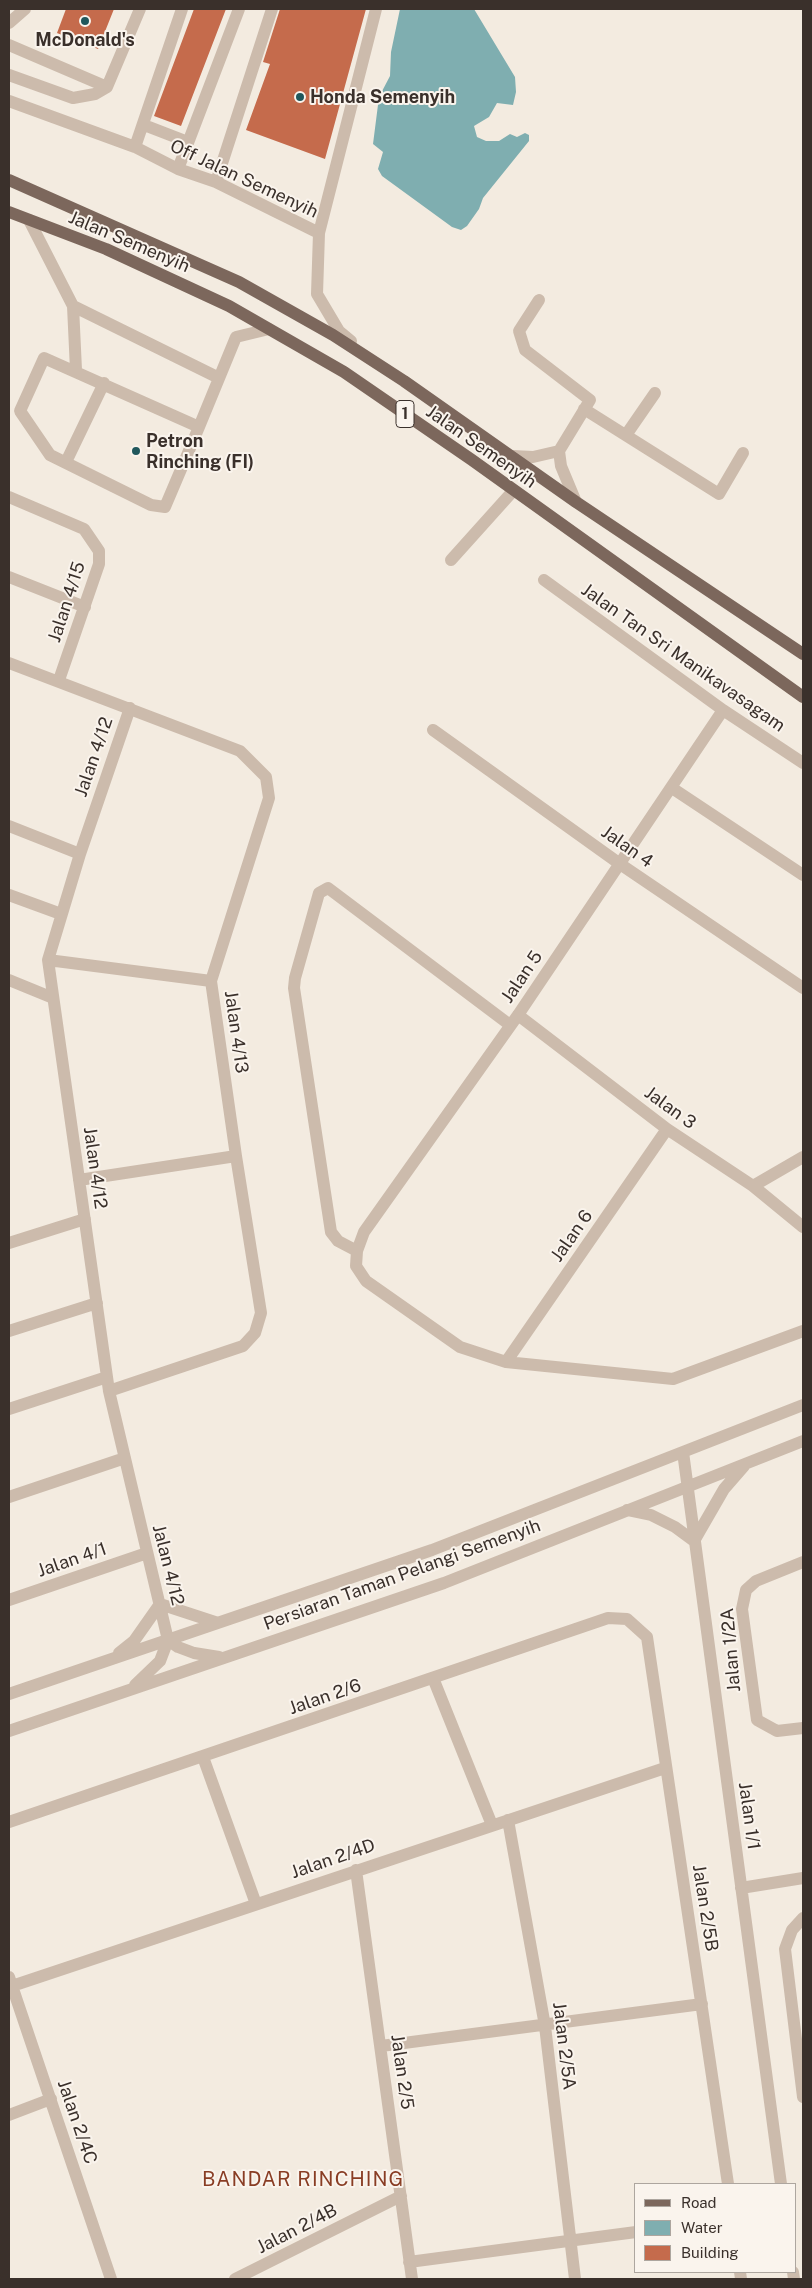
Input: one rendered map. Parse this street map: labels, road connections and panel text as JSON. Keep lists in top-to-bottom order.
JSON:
{
  "streets": {
    "main road": ["Jalan Semenyih", "1"],
    "street": [
      "Off Jalan Semenyih",
      "Jalan 4/15",
      "Jalan Tan Sri Manikavasagam",
      "Jalan 4/12",
      "Jalan 4",
      "Jalan 5",
      "Jalan 4/13",
      "Jalan 3",
      "Jalan 6",
      "Jalan 4/1",
      "Persiaran Taman Pelangi Semenyih",
      "Jalan 1/2A",
      "Jalan 2/6",
      "Jalan 1/1",
      "Jalan 2/4D",
      "Jalan 2/5B",
      "Jalan 2/5A",
      "Jalan 2/5",
      "Jalan 2/4C",
      "Jalan 2/4B"
    ]
  },
  "crossings": [
    ["Off Jalan Semenyih", "Jalan Semenyih"],
    ["Jalan 4/15", "Jalan 4/13"],
    ["Jalan Tan Sri Manikavasagam", "Jalan 5"],
    ["Jalan 4/12", "Jalan 4/13"],
    ["Jalan 4/12", "Jalan 4/1"],
    ["Jalan 4/12", "Persiaran Taman Pelangi Semenyih"],
    ["Jalan 4", "Jalan 5"],
    ["Jalan 5", "Jalan 3"],
    ["Jalan 5", "Jalan 6"],
    ["Jalan 3", "Jalan 6"],
    ["Persiaran Taman Pelangi Semenyih", "Jalan 1/1"],
    ["Jalan 2/6", "Jalan 2/5B"],
    ["Jalan 2/4D", "Jalan 2/5B"],
    ["Jalan 2/4D", "Jalan 2/5A"],
    ["Jalan 2/4D", "Jalan 2/5"],
    ["Jalan 2/4D", "Jalan 2/4C"],
    ["Jalan 2/5", "Jalan 2/4B"]
  ],
  "districts": ["BANDAR RINCHING"],
  "places": ["McDonald's", "Honda Semenyih", "Petron Rinching (FI)"],
  "legend": ["Road", "Water", "Building"]
}
